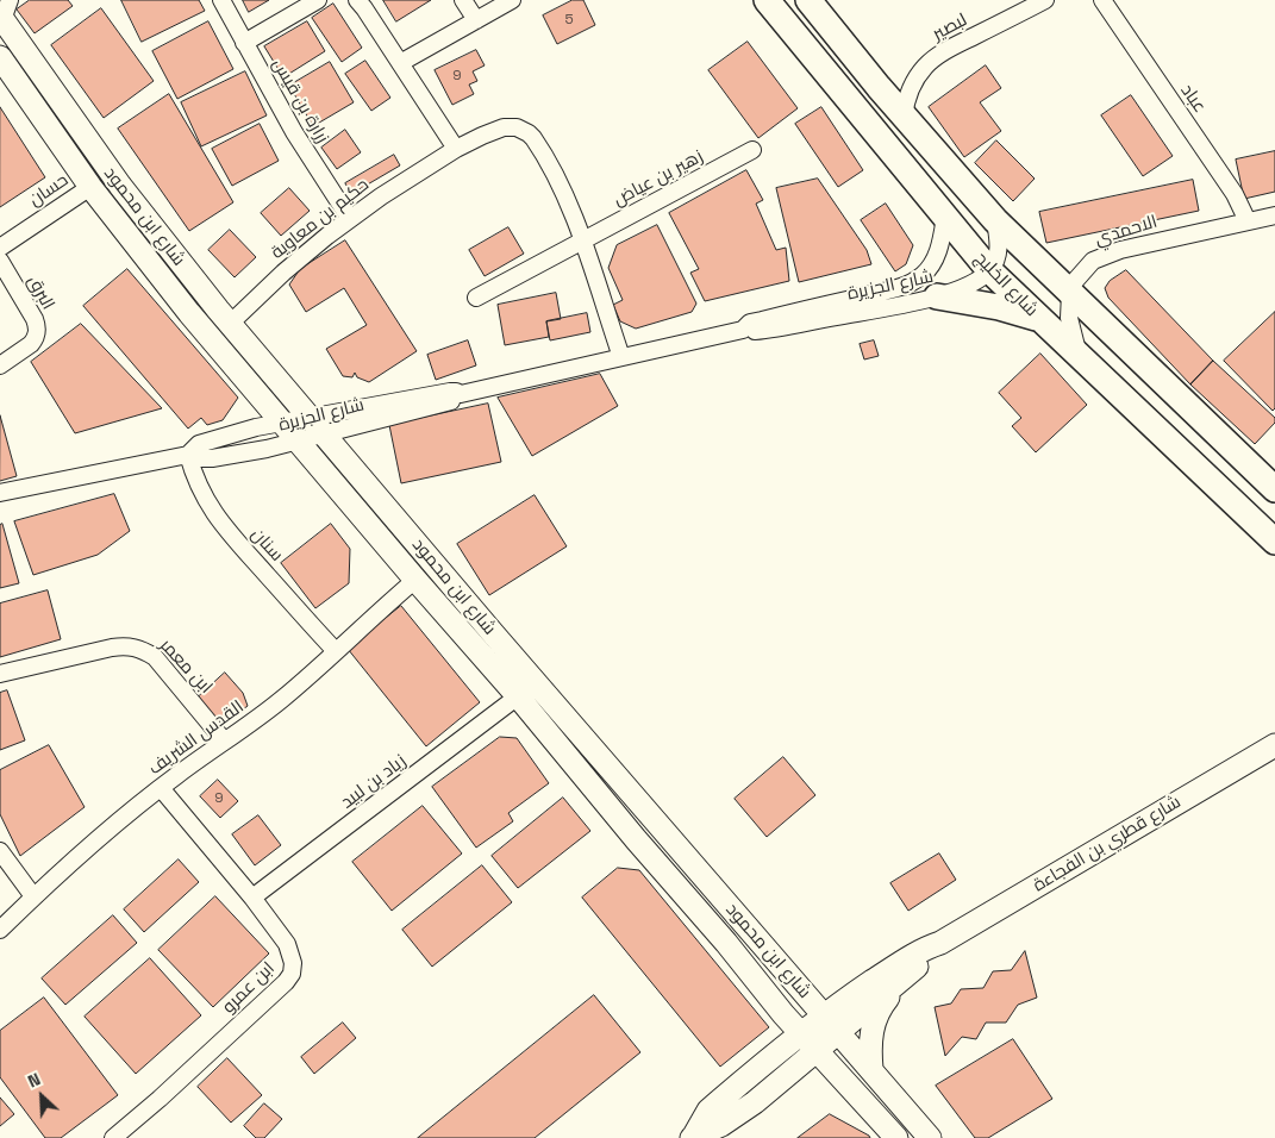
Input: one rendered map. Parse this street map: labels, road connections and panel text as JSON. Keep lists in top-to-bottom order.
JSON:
{
  "streets": {
    "main road": ["شارع الخليج"],
    "street": [
      "لبصير",
      "عباد",
      "زرارة بن قيس",
      "زهير بن عياض",
      "حسان",
      "شارع ابن محمود",
      "حكيم بن معاوية",
      "الاحمدي",
      "شارع الجزيرة",
      "البرق",
      "سنان",
      "ابن معمر",
      "القدس الشريف",
      "زياد بن لبيد",
      "شارع قطري بن الفجاءة",
      "ابن عمرو"
    ]
  },
  "crossings": [
    ["لبصير", "شارع الخليج"],
    ["عباد", "الاحمدي"],
    ["زرارة بن قيس", "حكيم بن معاوية"],
    ["حسان", "شارع ابن محمود"],
    ["شارع ابن محمود", "حكيم بن معاوية"],
    ["شارع ابن محمود", "شارع الجزيرة"],
    ["شارع ابن محمود", "القدس الشريف"],
    ["شارع ابن محمود", "زياد بن لبيد"],
    ["شارع ابن محمود", "شارع قطري بن الفجاءة"],
    ["الاحمدي", "شارع الخليج"],
    ["شارع الخليج", "شارع الجزيرة"],
    ["شارع الجزيرة", "سنان"],
    ["سنان", "القدس الشريف"],
    ["ابن معمر", "القدس الشريف"],
    ["القدس الشريف", "ابن عمرو"],
    ["زياد بن لبيد", "ابن عمرو"]
  ],
  "house_numbers": ["5", "9", "9"],
  "north": "top left"
}
